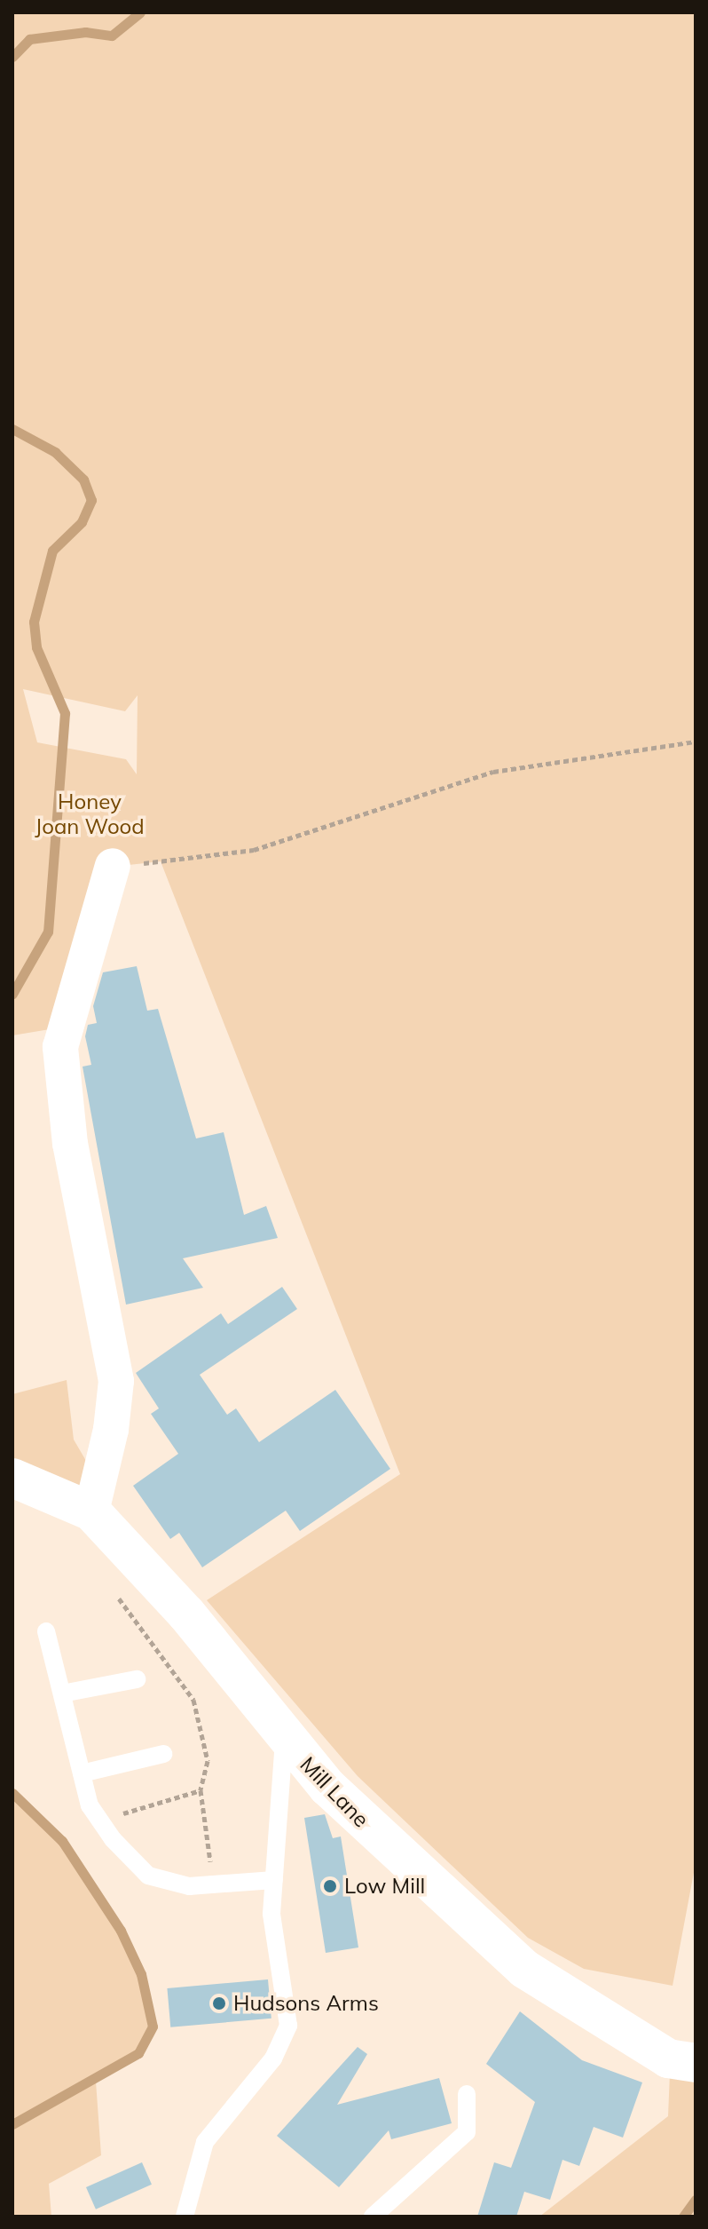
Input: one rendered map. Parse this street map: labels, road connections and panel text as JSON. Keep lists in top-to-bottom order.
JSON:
{
  "streets": {
    "street": ["Mill Lane"]
  },
  "parks": ["Honey Joan Wood"],
  "places": ["Low Mill", "Hudsons Arms"]
}
